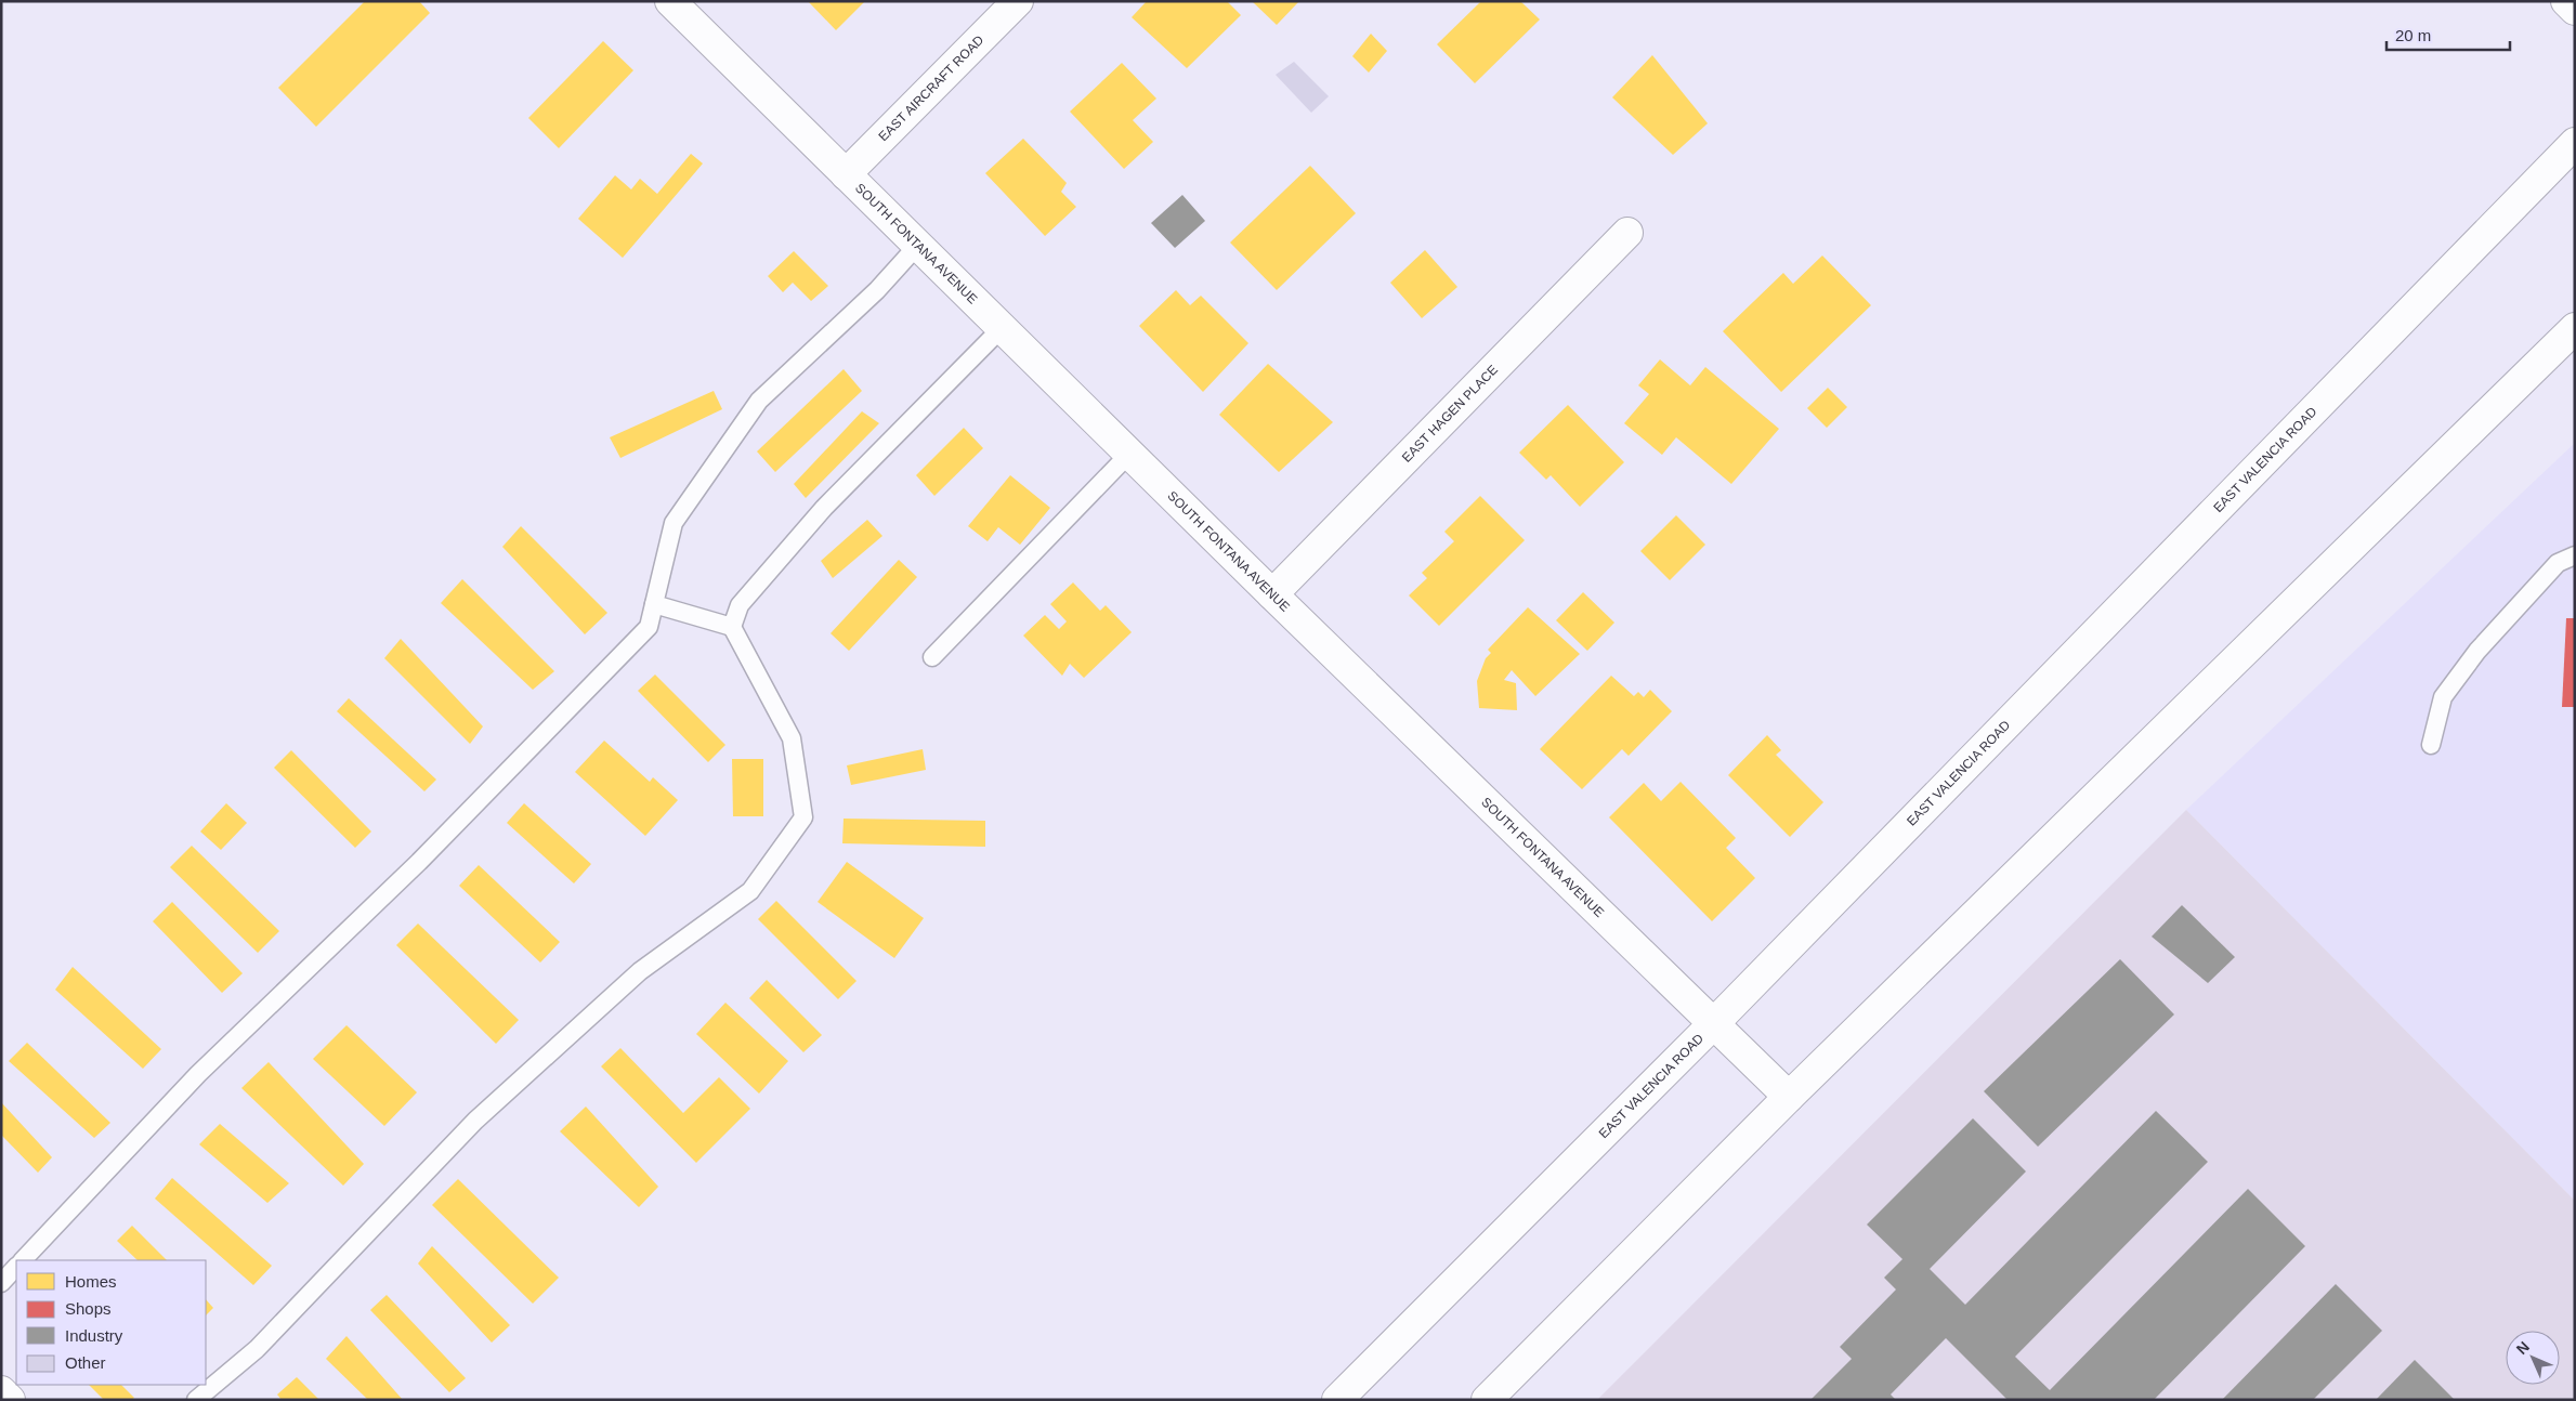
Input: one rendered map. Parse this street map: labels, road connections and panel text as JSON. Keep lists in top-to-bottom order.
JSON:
{
  "streets": {
    "main road": [
      "EAST AIRCRAFT ROAD",
      "SOUTH FONTANA AVENUE",
      "EAST HAGEN PLACE",
      "EAST VALENCIA ROAD"
    ]
  },
  "crossings": [
    ["EAST AIRCRAFT ROAD", "SOUTH FONTANA AVENUE"],
    ["SOUTH FONTANA AVENUE", "EAST HAGEN PLACE"],
    ["SOUTH FONTANA AVENUE", "EAST VALENCIA ROAD"]
  ],
  "legend": [
    "Homes",
    "Shops",
    "Industry",
    "Other"
  ],
  "scale_bar": "20 m",
  "north": "top left"
}
